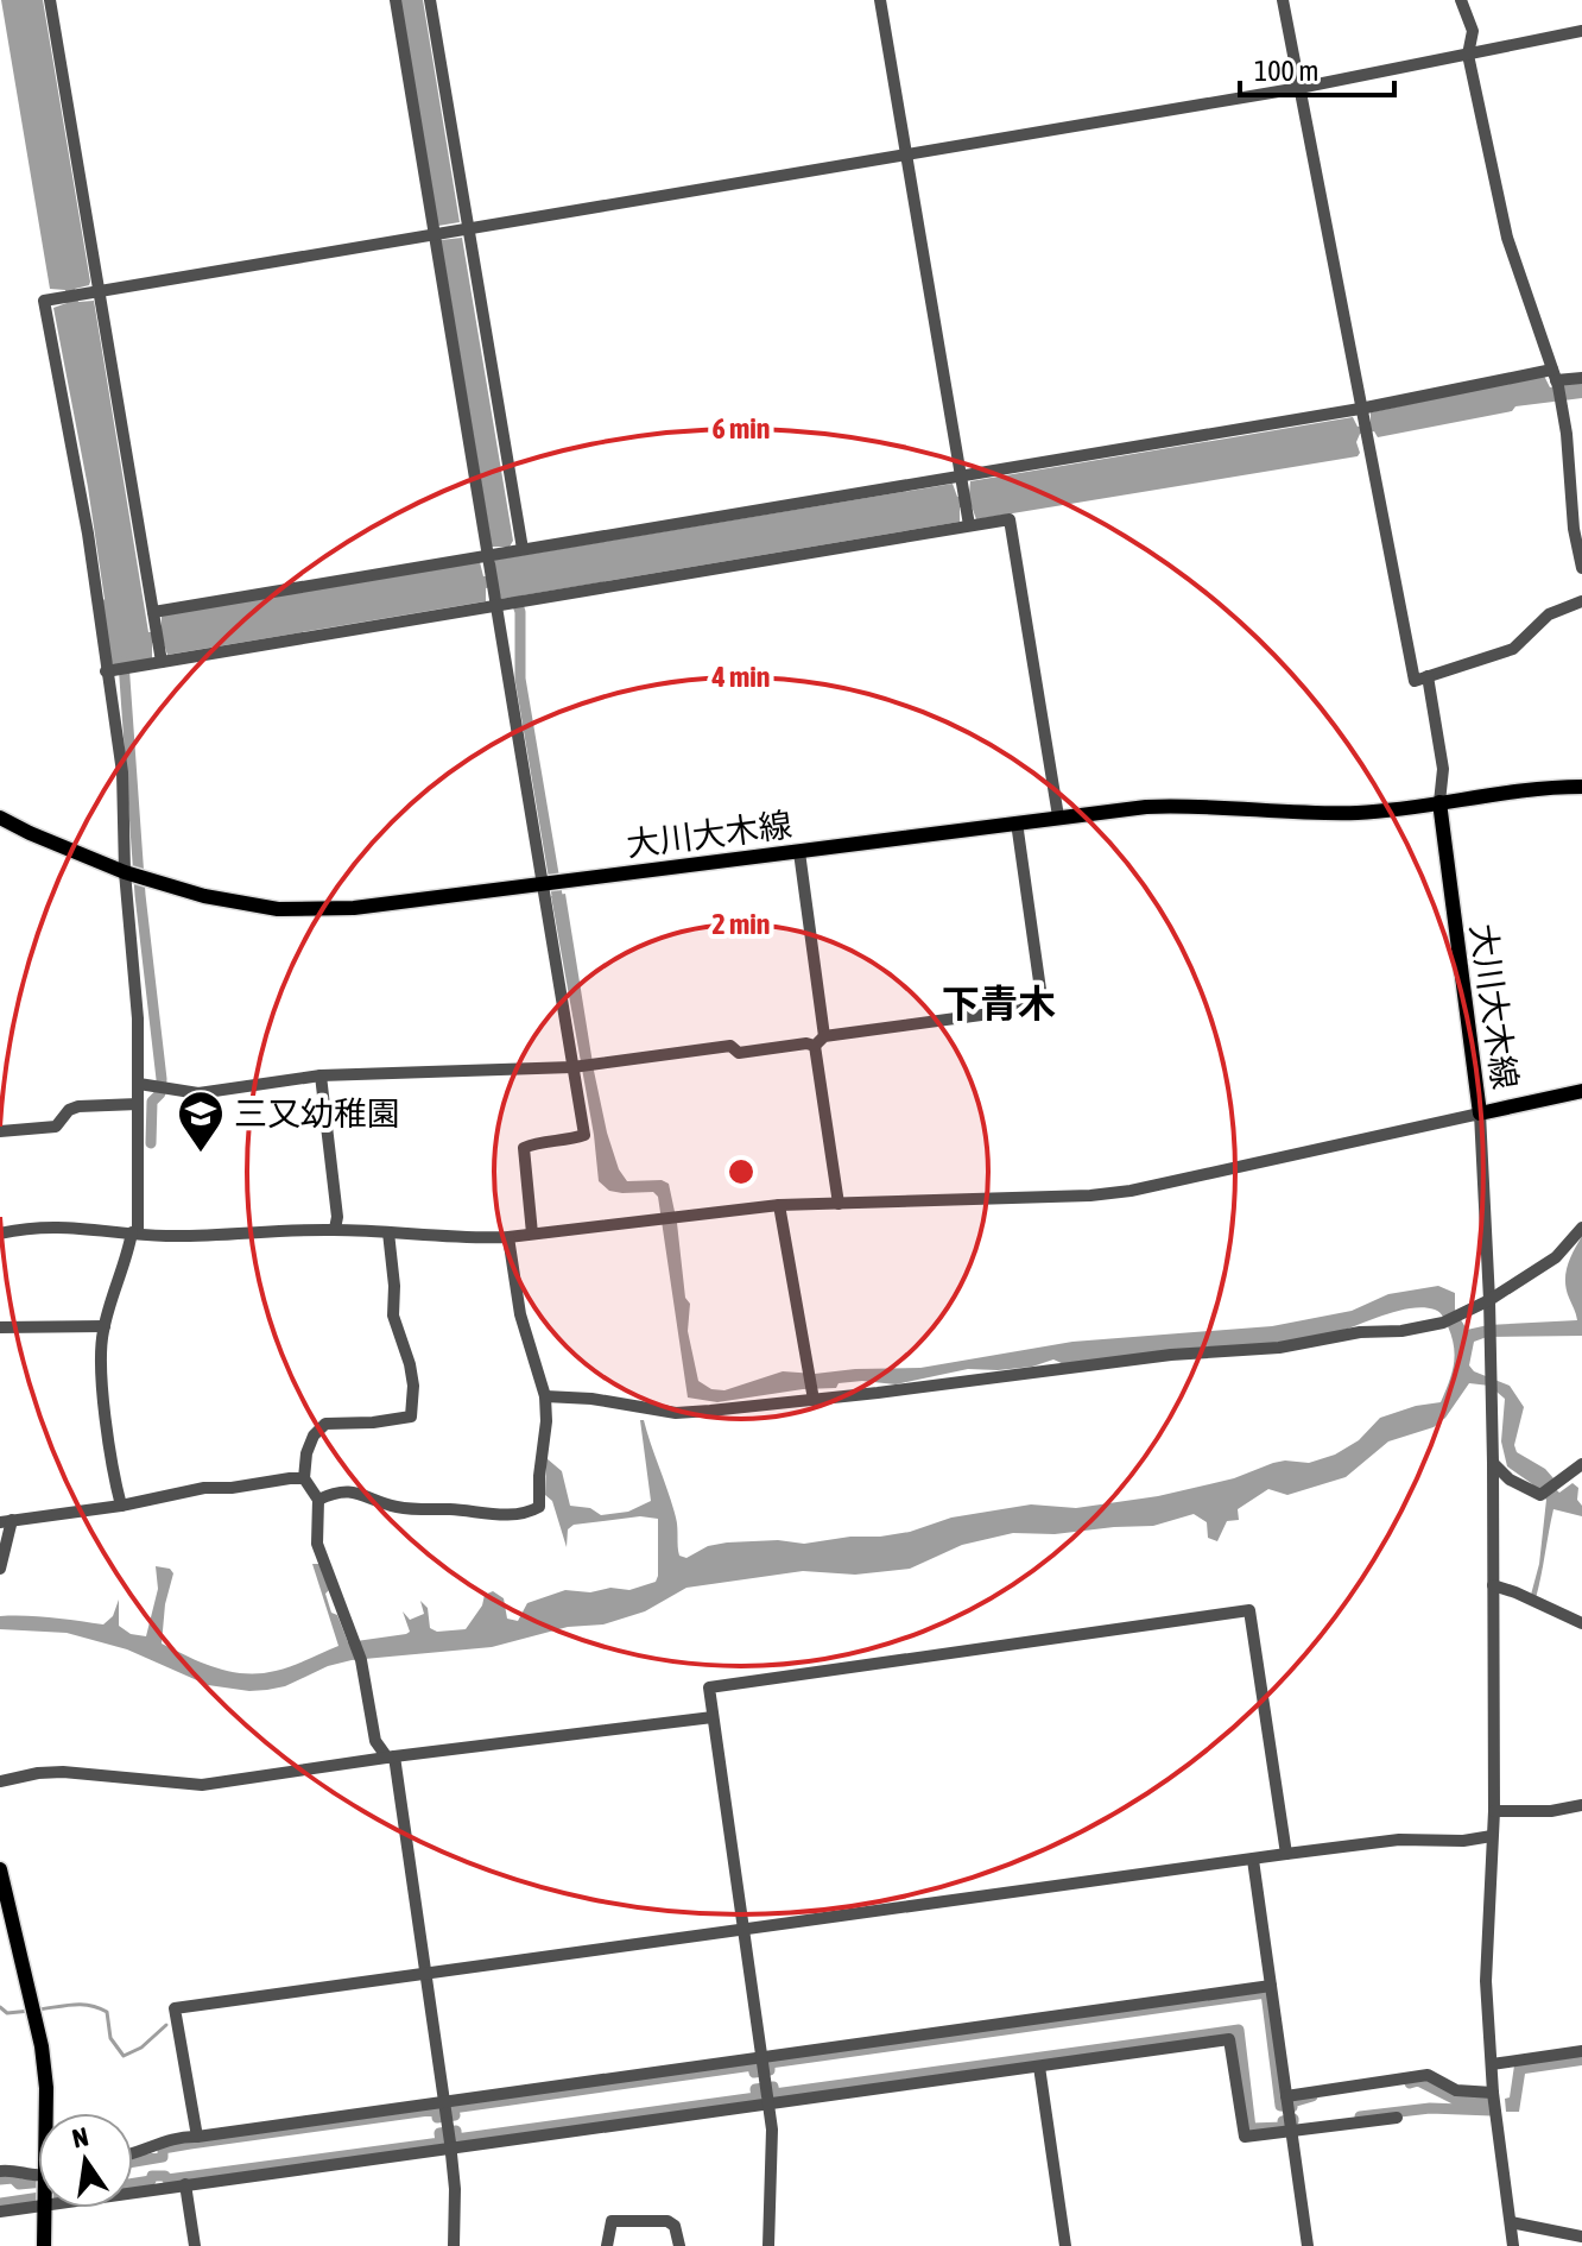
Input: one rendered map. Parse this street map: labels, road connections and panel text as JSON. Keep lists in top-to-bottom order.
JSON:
{
  "streets": {
    "main road": ["大川大木線"]
  },
  "districts": ["下青木"],
  "places": {
    "school or university": ["三又幼稚園"]
  },
  "scale_bar": "100 m",
  "north": "top",
  "rings": ["6 min", "4 min", "2 min"]
}
